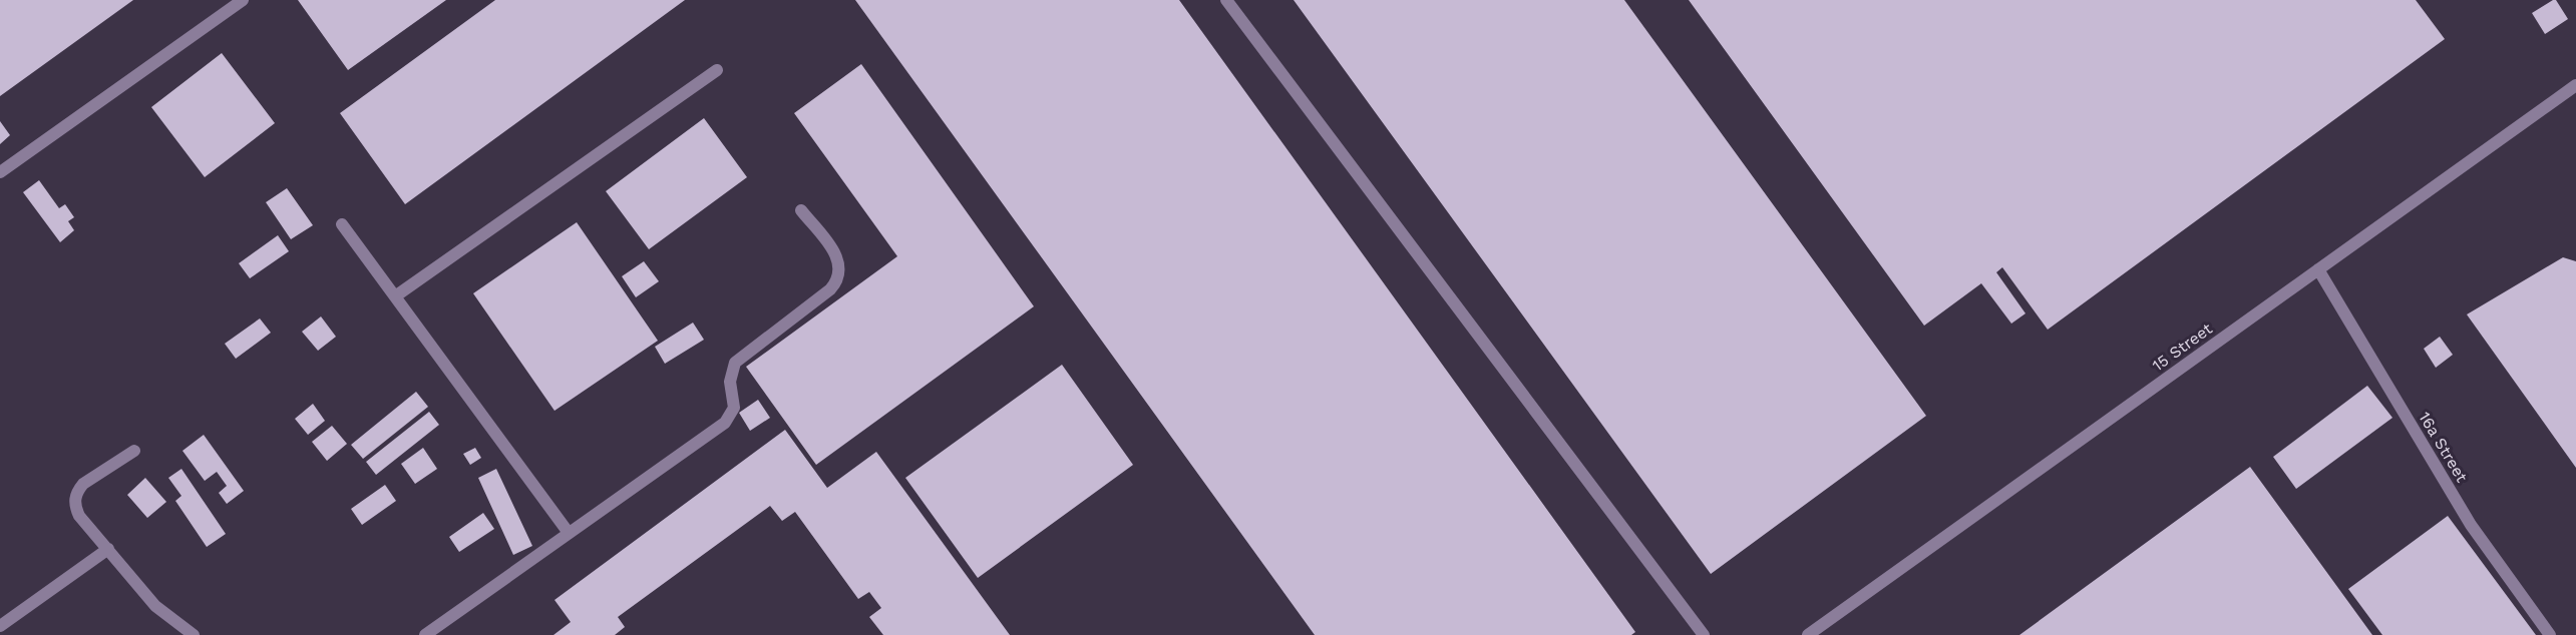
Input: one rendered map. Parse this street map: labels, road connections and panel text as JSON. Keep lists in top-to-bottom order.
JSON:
{
  "streets": {
    "lane": ["15 Street", "16a Street"]
  },
  "crossings": [
    ["15 Street", "16a Street"]
  ]
}
